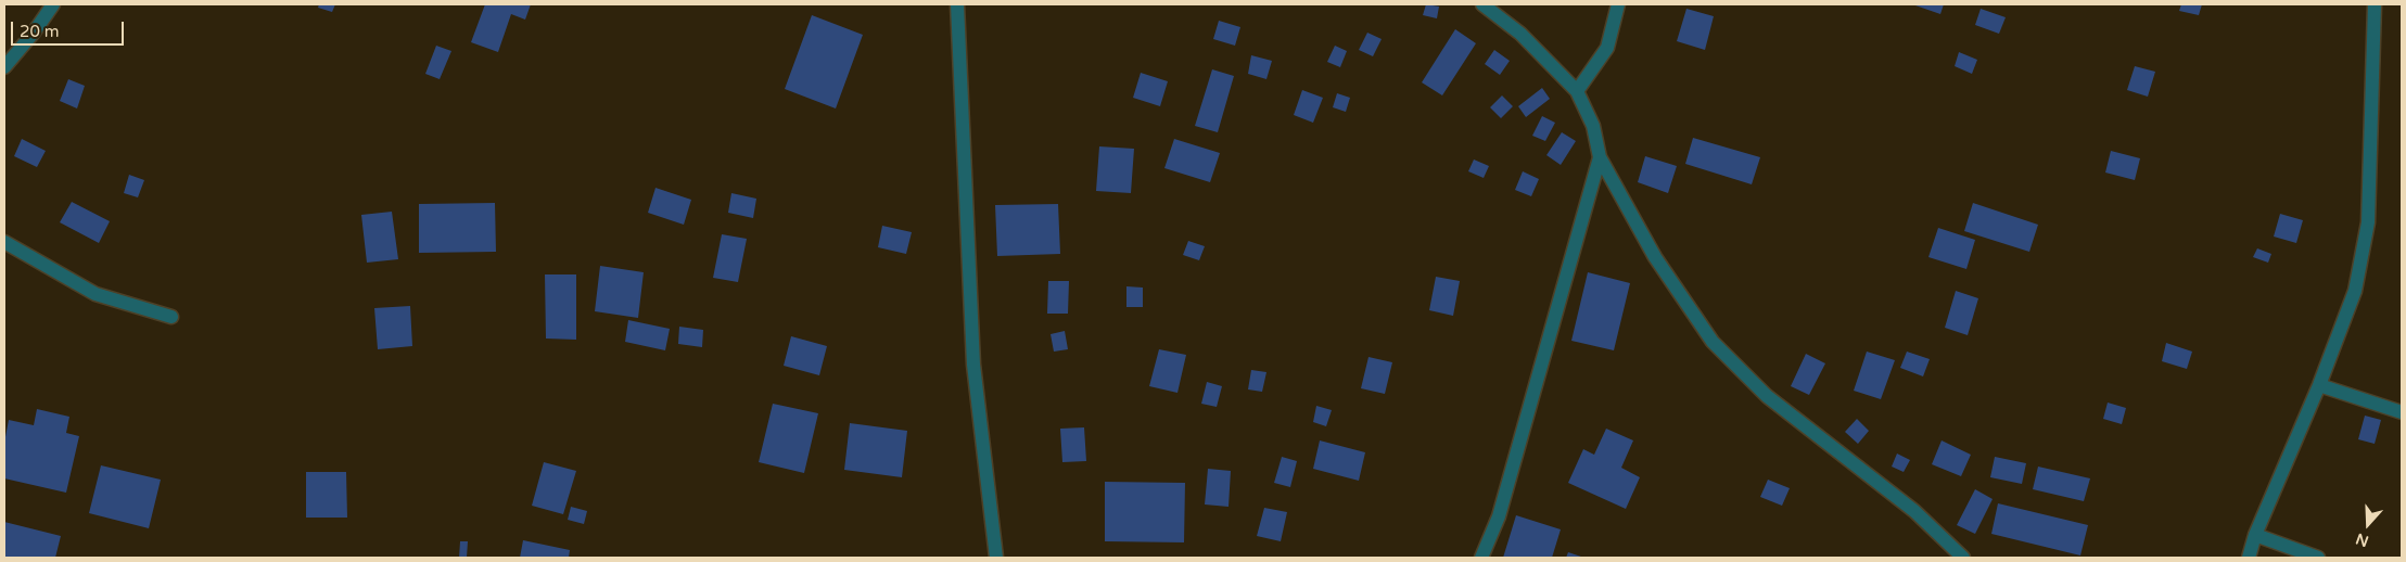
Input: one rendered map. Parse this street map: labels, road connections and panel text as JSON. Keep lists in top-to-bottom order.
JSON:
{
  "scale_bar": "20 m",
  "north": "bottom"
}
